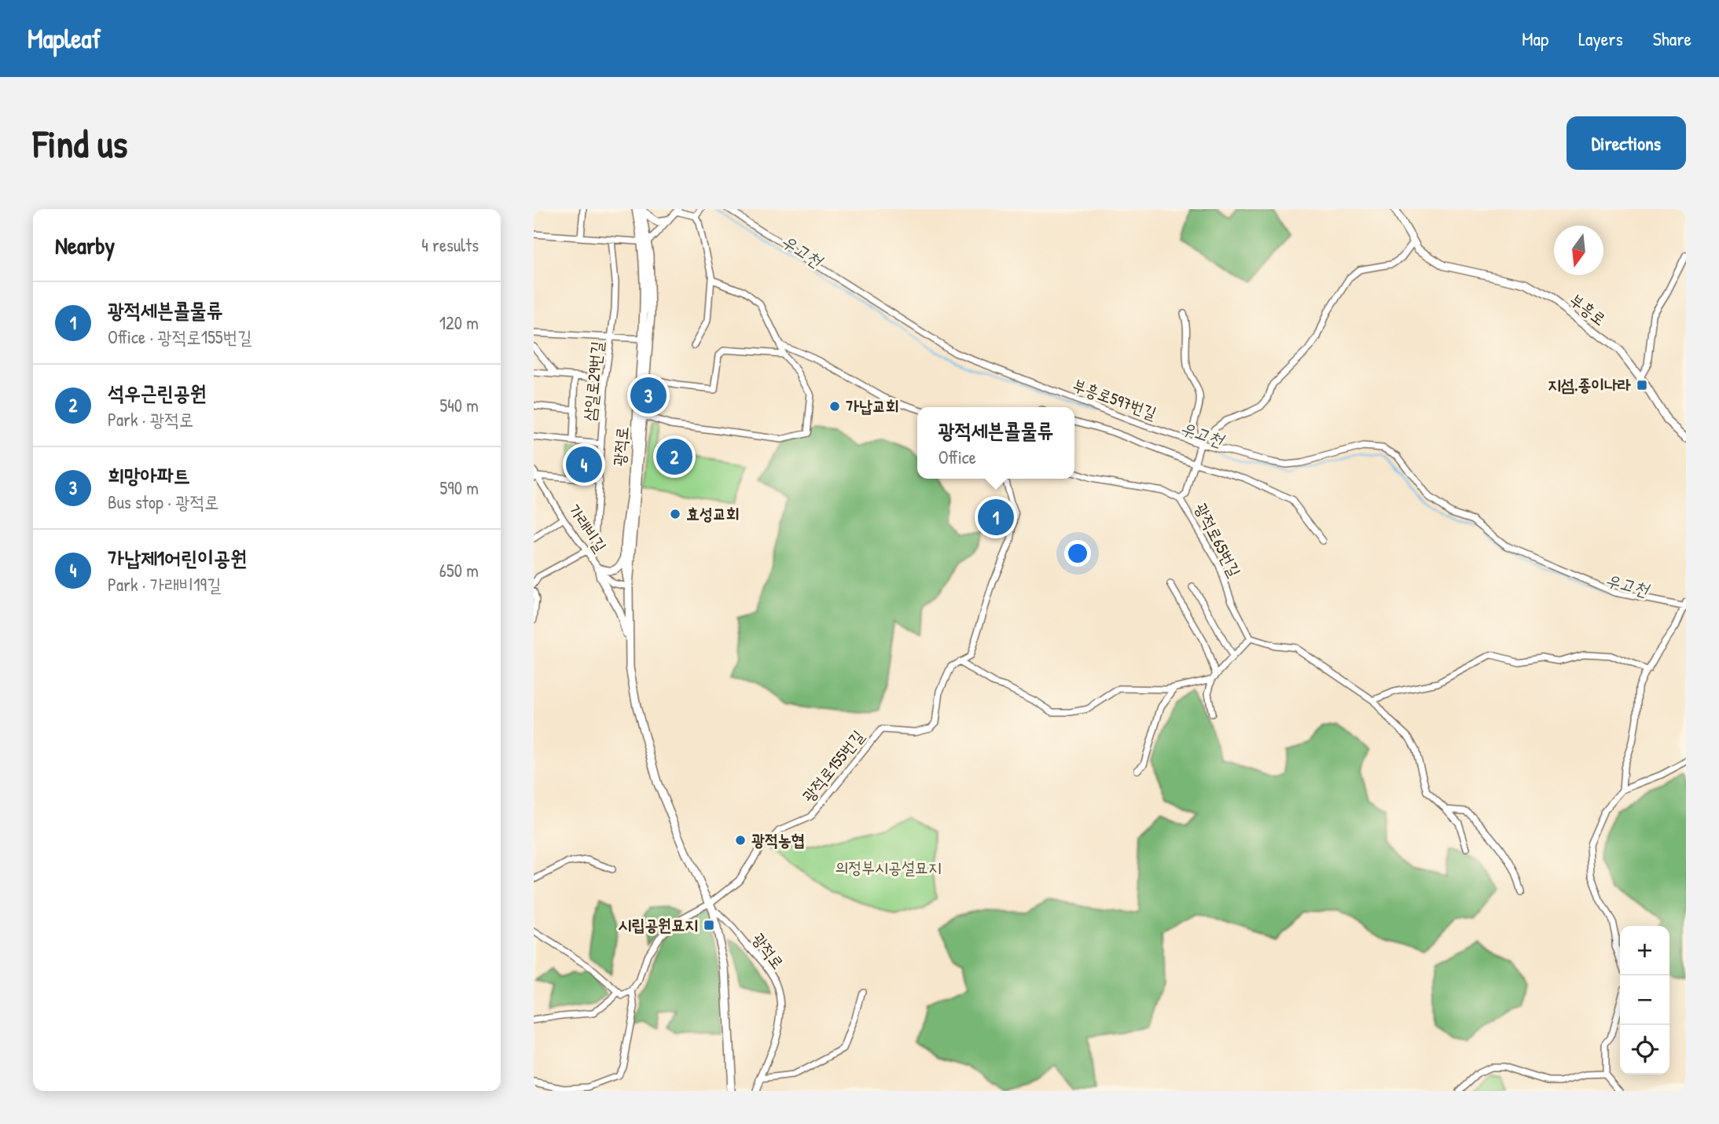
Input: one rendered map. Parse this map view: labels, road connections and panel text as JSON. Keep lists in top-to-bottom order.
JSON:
{
  "streets": {
    "main road": ["부흥로", "광적로"],
    "street": [
      "삼일로29번길",
      "부흥로597번길",
      "가래비길",
      "광적로65번길",
      "광적로155번길"
    ]
  },
  "crossings": [
    ["삼일로29번길", "가래비길"],
    ["광적로", "가래비길"],
    ["광적로", "광적로155번길"]
  ],
  "water": ["우고천"],
  "parks": ["의정부시공설묘지"],
  "places": {
    "transit": ["지섬.종이나라", "시립공원묘지"],
    "other": ["가납교회", "효성교회", "광적농협"]
  },
  "north": "bottom",
  "page": {
    "header": "Mapleaf",
    "nav": ["Map", "Layers", "Share"],
    "buttons": "Directions",
    "title": "Find us",
    "heading": ["Nearby", "4 results"],
    "list": [
      {
        "mark": "1",
        "name": "광적세븐콜물류",
        "note": "Office · 광적로155번길",
        "value": "120 m"
      },
      {
        "mark": "2",
        "name": "석우근린공원",
        "note": "Park · 광적로",
        "value": "540 m"
      },
      {
        "mark": "3",
        "name": "희망아파트",
        "note": "Bus stop · 광적로",
        "value": "590 m"
      },
      {
        "mark": "4",
        "name": "가납제1어린이공원",
        "note": "Park · 가래비19길",
        "value": "650 m"
      }
    ],
    "pins": [
      "3",
      "2",
      "4",
      "1"
    ],
    "popup": ["광적세븐콜물류", "Office"],
    "map_buttons": ["+", "−"]
  }
}
